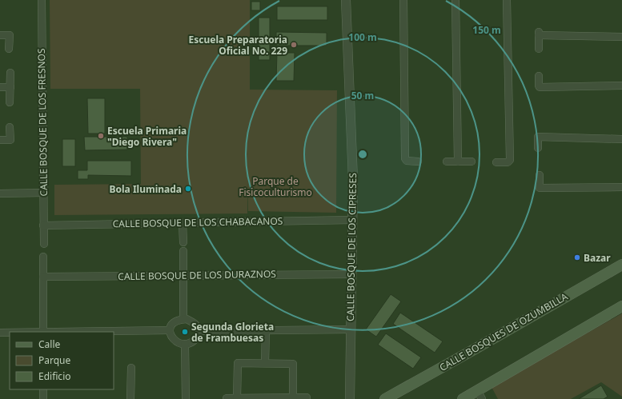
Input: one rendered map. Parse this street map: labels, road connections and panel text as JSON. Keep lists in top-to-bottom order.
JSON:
{
  "streets": {
    "main road": ["CALLE BOSQUES DE OZUMBILLA"],
    "street": [
      "CALLE BOSQUE DE LOS FRESNOS",
      "CALLE BOSQUE DE LOS CHABACANOS",
      "CALLE BOSQUE DE LOS CIPRESES",
      "CALLE BOSQUE DE LOS DURAZNOS"
    ]
  },
  "crossings": [
    ["CALLE BOSQUE DE LOS FRESNOS", "CALLE BOSQUE DE LOS CHABACANOS"],
    ["CALLE BOSQUE DE LOS CHABACANOS", "CALLE BOSQUE DE LOS CIPRESES"],
    ["CALLE BOSQUE DE LOS CIPRESES", "CALLE BOSQUE DE LOS DURAZNOS"]
  ],
  "parks": ["Parque de Fisicoculturismo"],
  "places": [
    "Escuela Preparatoria Oficial No. 229",
    "Escuela Primaria \"Diego Rivera\"",
    "Bola Iluminada",
    "Bazar",
    "Segunda Glorieta de Frambuesas"
  ],
  "legend": ["Calle", "Parque", "Edificio"],
  "rings": ["150 m", "100 m", "50 m"]
}
